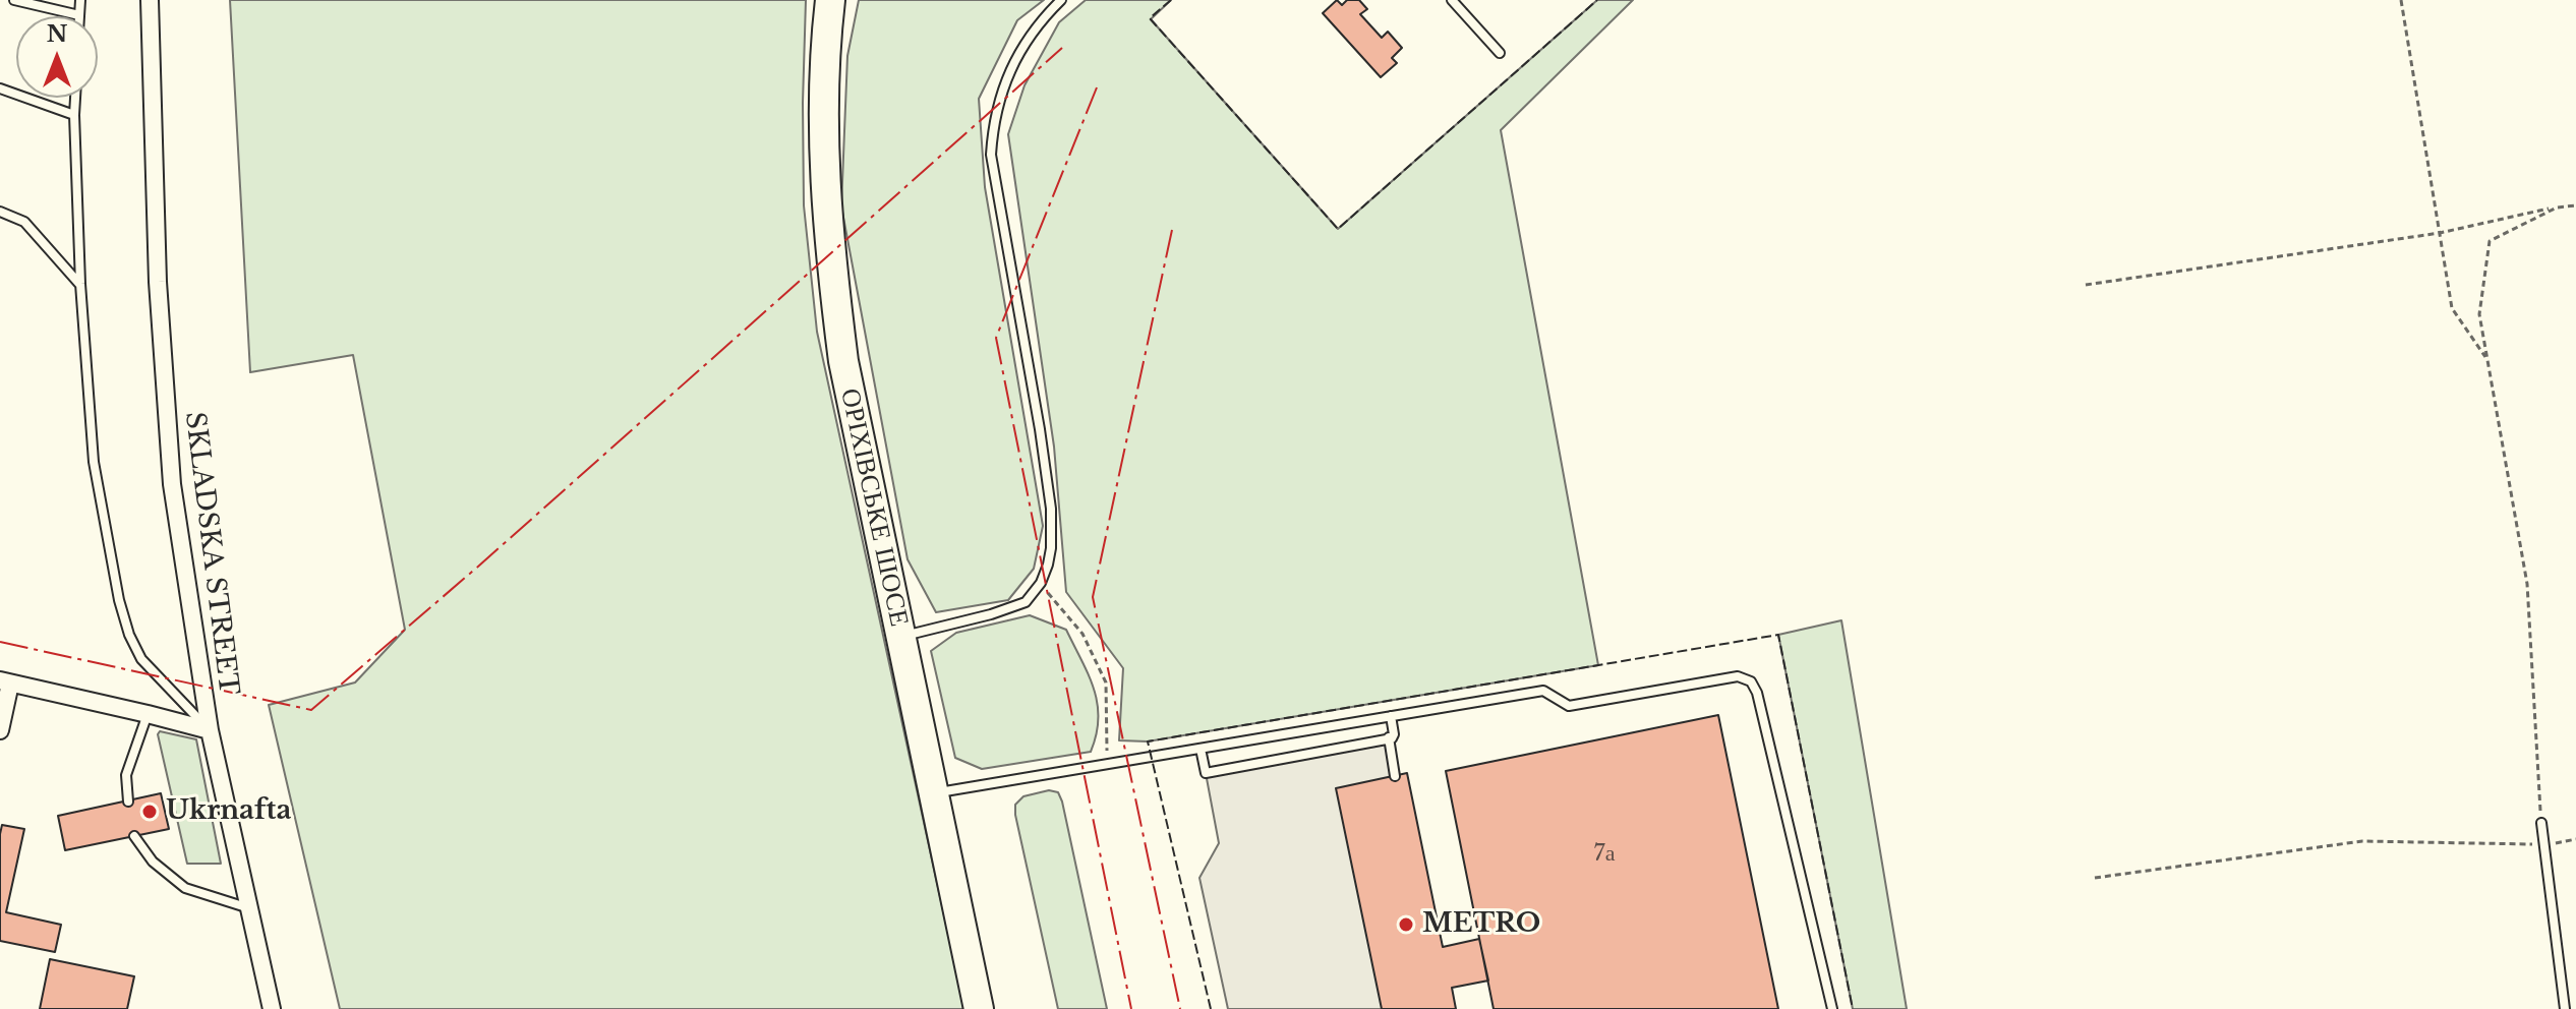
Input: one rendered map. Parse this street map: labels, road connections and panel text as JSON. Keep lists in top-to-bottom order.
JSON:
{
  "streets": {
    "highway": ["ОРІХІВСЬКЕ ШОСЕ"],
    "street": ["SKLADSKA STREET"]
  },
  "places": ["Ukrnafta", "METRO"],
  "house_numbers": ["7а"],
  "north": "top"
}
